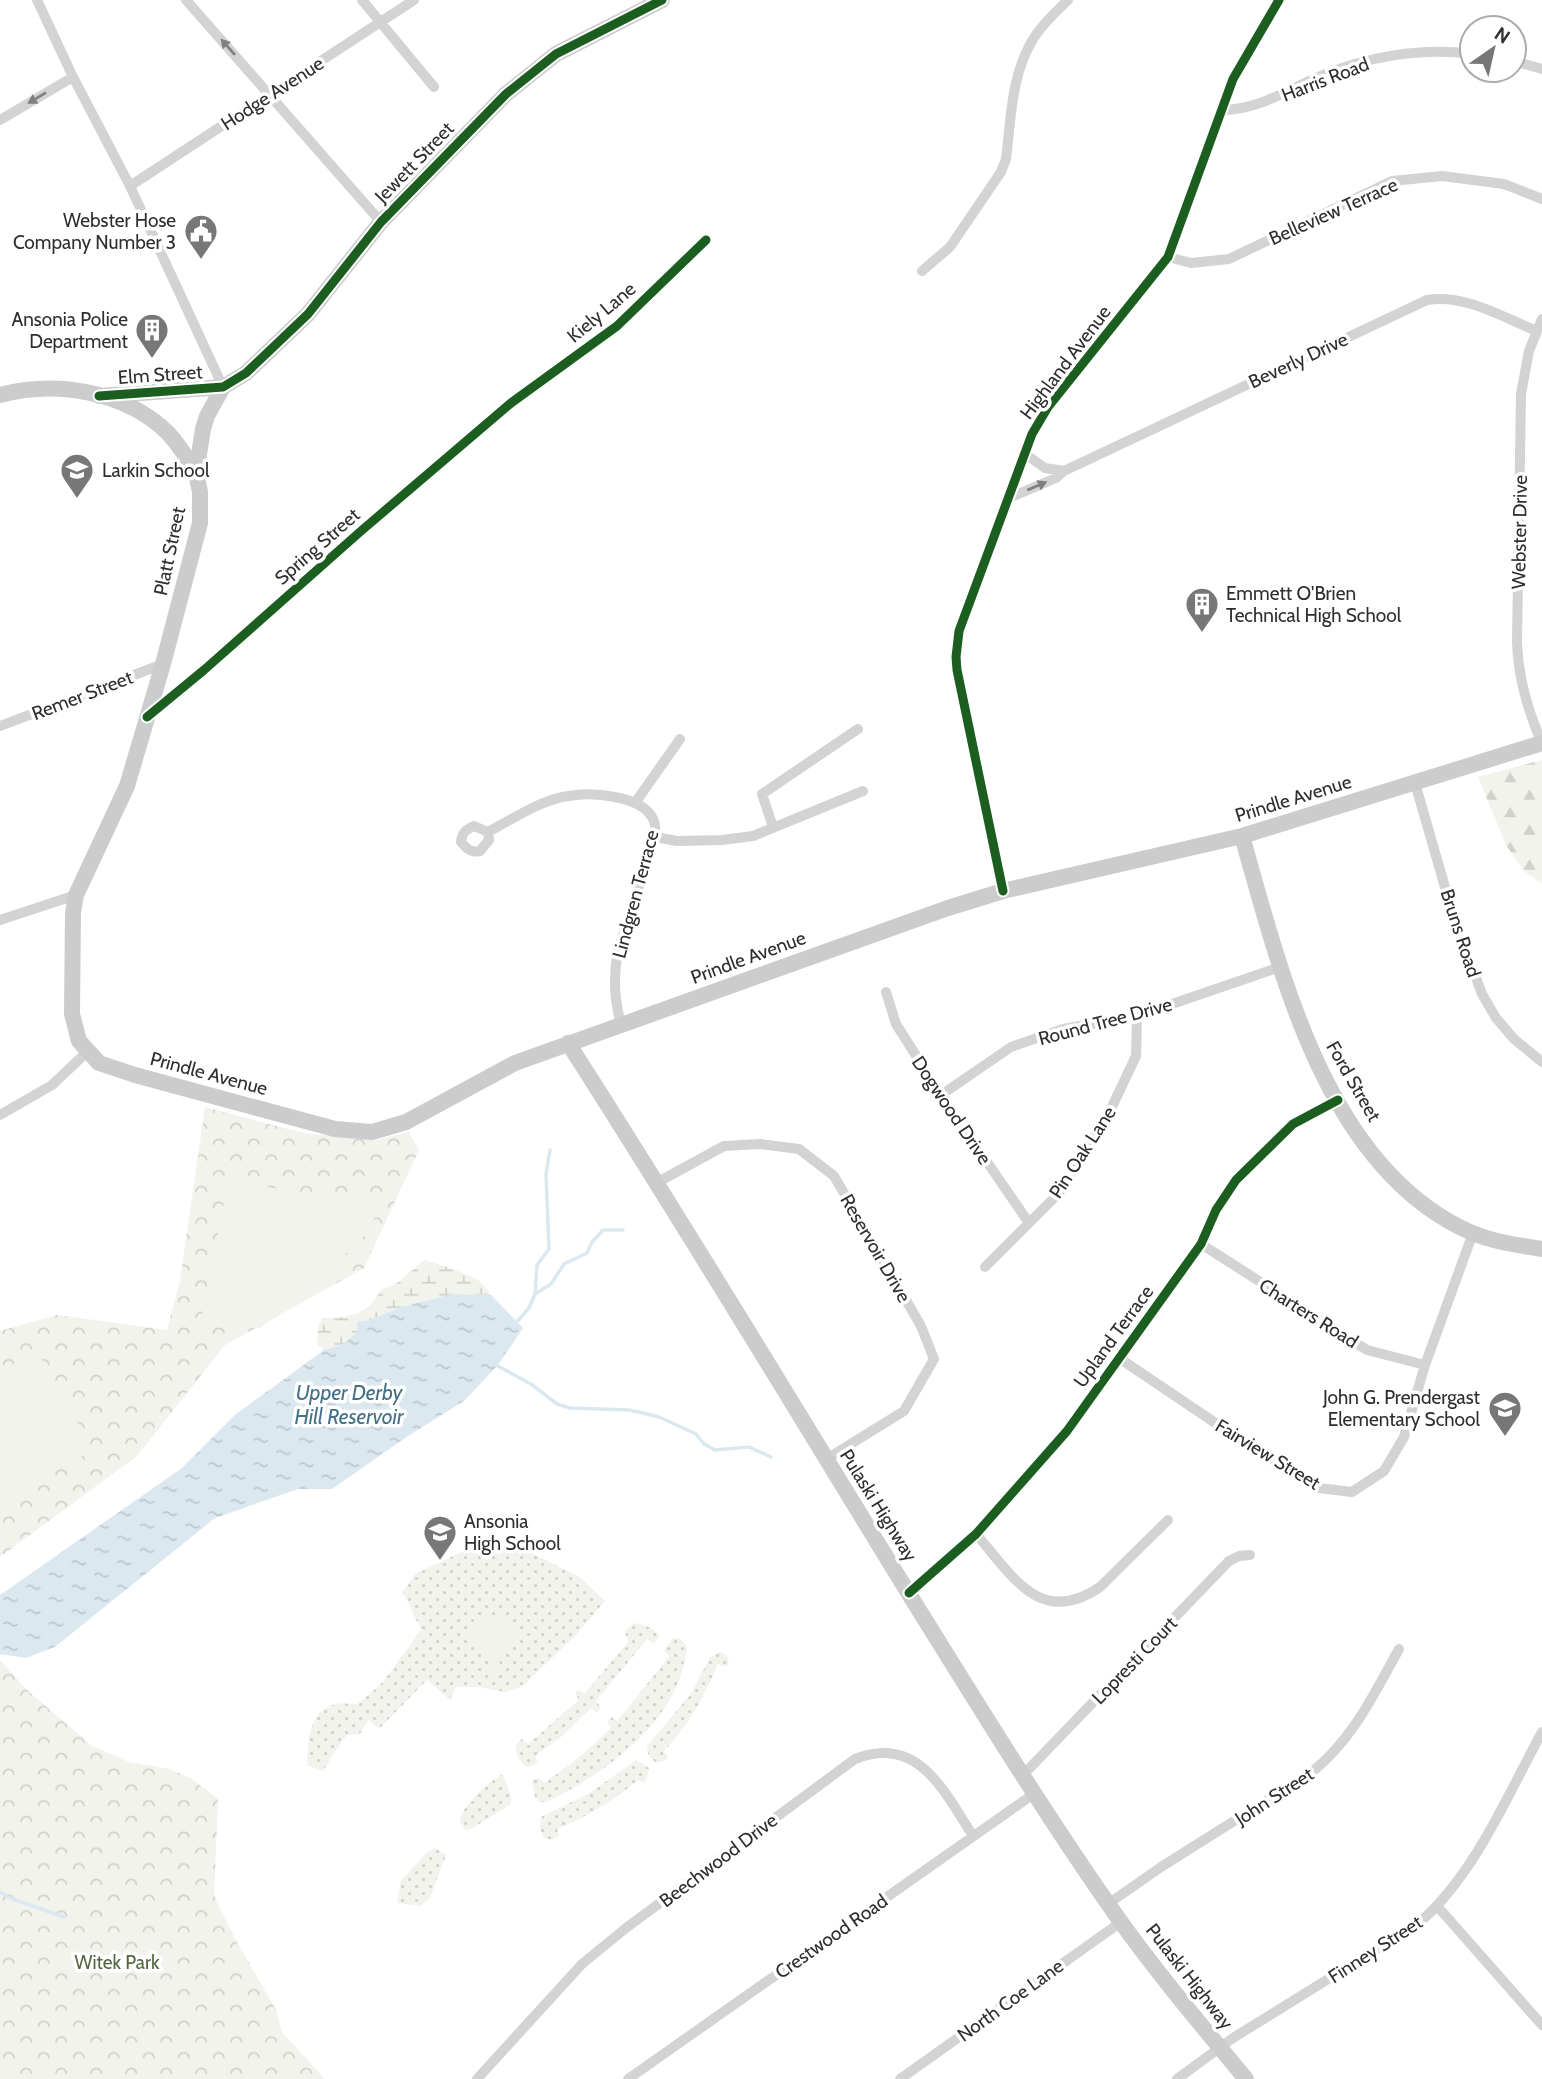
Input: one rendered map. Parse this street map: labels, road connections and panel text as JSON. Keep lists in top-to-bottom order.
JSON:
{
  "streets": {
    "main road": [
      "Jewett Street",
      "Elm Street",
      "Platt Street",
      "Prindle Avenue",
      "Ford Street",
      "Pulaski Highway"
    ],
    "street": [
      "Harris Road",
      "Hodge Avenue",
      "Belleview Terrace",
      "Kiely Lane",
      "Beverly Drive",
      "Highland Avenue",
      "Webster Drive",
      "Spring Street",
      "Remer Street",
      "Lindgren Terrace",
      "Bruns Road",
      "Round Tree Drive",
      "Dogwood Drive",
      "Pin Oak Lane",
      "Reservoir Drive",
      "Charters Road",
      "Upland Terrace",
      "Fairview Street",
      "Lopresti Court",
      "John Street",
      "Beechwood Drive",
      "Crestwood Road",
      "Finney Street",
      "North Coe Lane"
    ]
  },
  "crossings": [
    ["Harris Road", "Highland Avenue"],
    ["Jewett Street", "Elm Street"],
    ["Jewett Street", "Platt Street"],
    ["Belleview Terrace", "Highland Avenue"],
    ["Kiely Lane", "Spring Street"],
    ["Beverly Drive", "Highland Avenue"],
    ["Beverly Drive", "Webster Drive"],
    ["Highland Avenue", "Prindle Avenue"],
    ["Elm Street", "Platt Street"],
    ["Webster Drive", "Prindle Avenue"],
    ["Spring Street", "Platt Street"],
    ["Platt Street", "Remer Street"],
    ["Platt Street", "Prindle Avenue"],
    ["Prindle Avenue", "Lindgren Terrace"],
    ["Prindle Avenue", "Bruns Road"],
    ["Prindle Avenue", "Ford Street"],
    ["Prindle Avenue", "Pulaski Highway"],
    ["Round Tree Drive", "Ford Street"],
    ["Round Tree Drive", "Dogwood Drive"],
    ["Round Tree Drive", "Pin Oak Lane"],
    ["Ford Street", "Upland Terrace"],
    ["Ford Street", "Fairview Street"],
    ["Dogwood Drive", "Pin Oak Lane"],
    ["Reservoir Drive", "Pulaski Highway"],
    ["Charters Road", "Upland Terrace"],
    ["Charters Road", "Fairview Street"],
    ["Upland Terrace", "Fairview Street"],
    ["Upland Terrace", "Pulaski Highway"],
    ["Pulaski Highway", "Lopresti Court"],
    ["Pulaski Highway", "John Street"],
    ["Pulaski Highway", "Crestwood Road"],
    ["Pulaski Highway", "Finney Street"],
    ["Pulaski Highway", "North Coe Lane"],
    ["Beechwood Drive", "Crestwood Road"]
  ],
  "water": ["Upper Derby Hill Reservoir"],
  "parks": ["Witek Park"],
  "places": {
    "public building": ["Webster Hose Company Number 3"],
    "building": ["Ansonia Police Department", "Emmett O'Brien Technical High School"],
    "school or university": ["Larkin School", "John G. Prendergast Elementary School", "Ansonia High School"]
  },
  "north": "top right"
}
